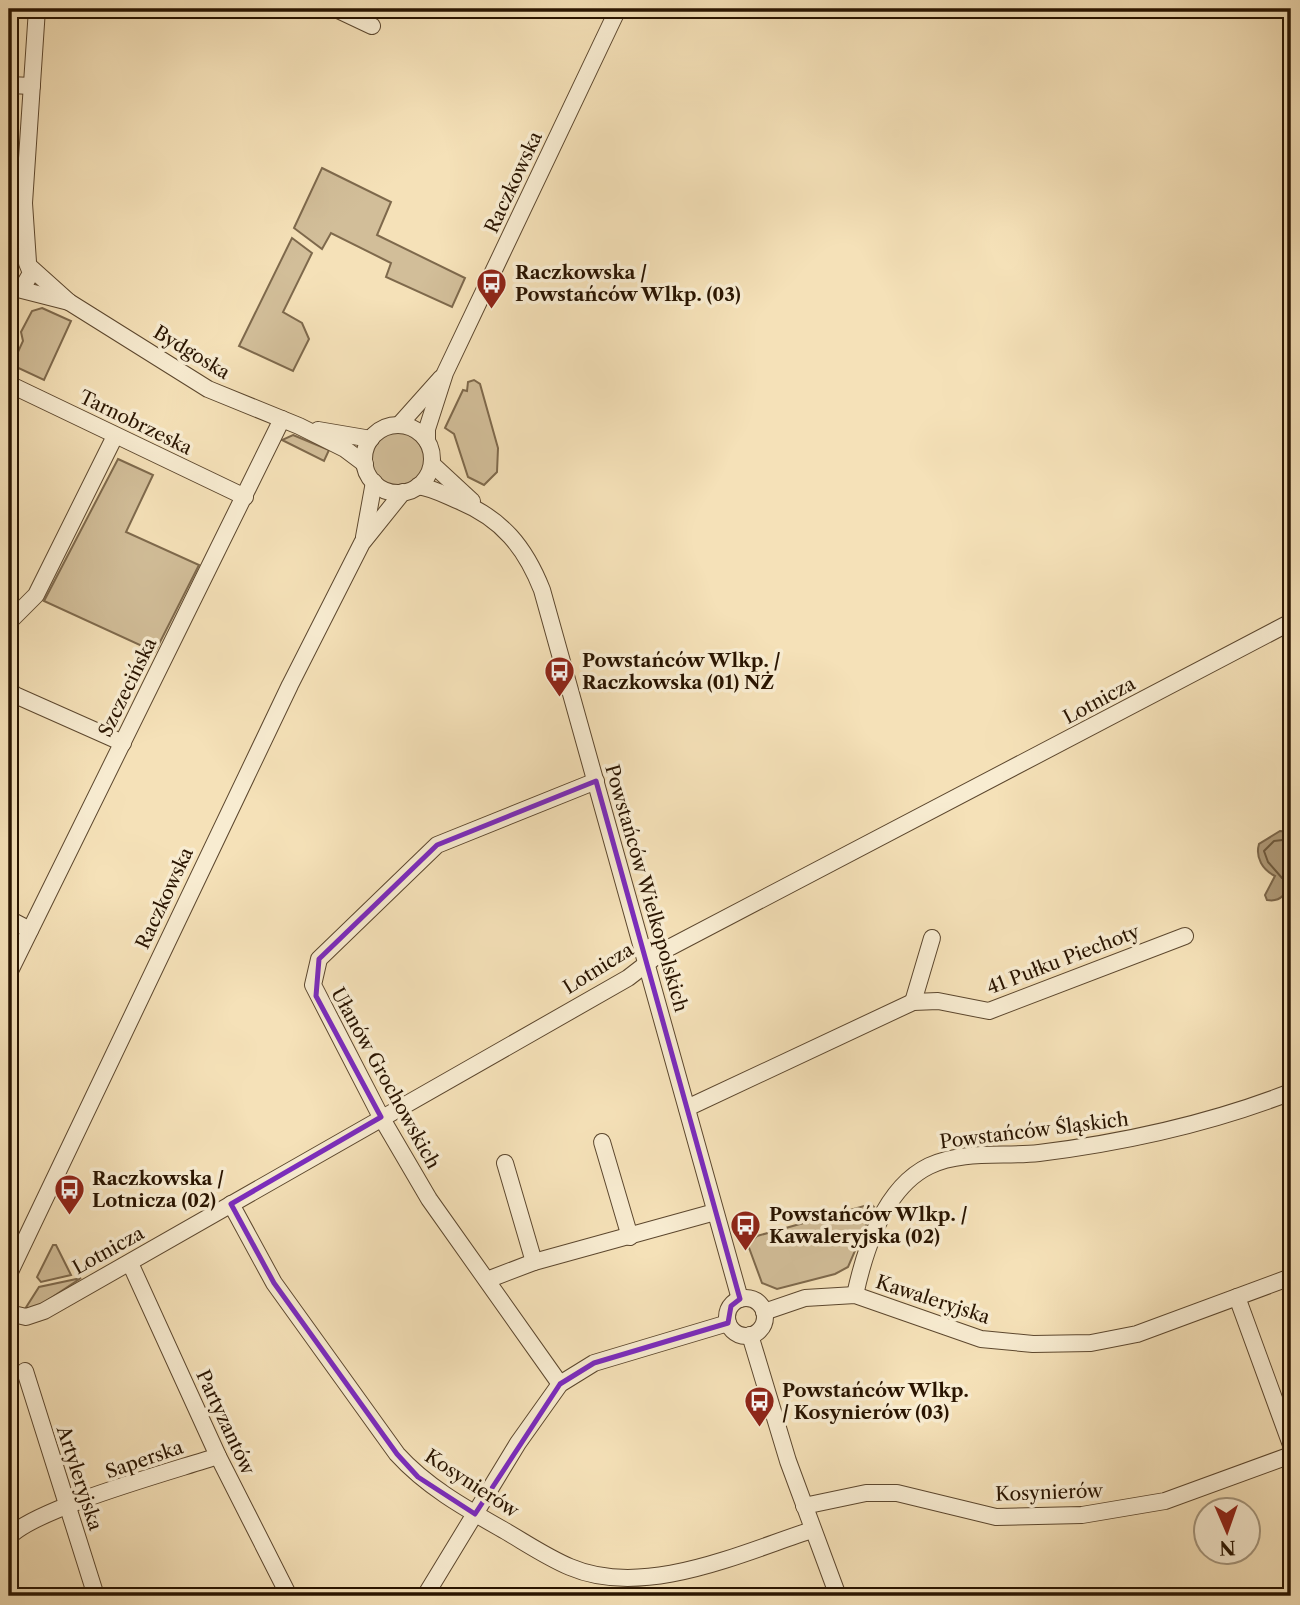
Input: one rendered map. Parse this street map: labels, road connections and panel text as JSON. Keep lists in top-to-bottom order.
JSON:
{
  "streets": {
    "street": [
      "Raczkowska",
      "Bydgoska",
      "Tarnobrzeska",
      "Szczecińska",
      "Lotnicza",
      "Powstańców Wielkopolskich",
      "41 Pułku Piechoty",
      "Ułanów Grochowskich",
      "Powstańców Śląskich",
      "Kawaleryjska",
      "Partyzantów",
      "Saperska",
      "Artyleryjska",
      "Kosynierów"
    ]
  },
  "crossings": [
    ["Raczkowska", "Bydgoska"],
    ["Raczkowska", "Powstańców Wielkopolskich"],
    ["Bydgoska", "Szczecińska"],
    ["Bydgoska", "Powstańców Wielkopolskich"],
    ["Tarnobrzeska", "Szczecińska"],
    ["Lotnicza", "Powstańców Wielkopolskich"],
    ["Lotnicza", "Ułanów Grochowskich"],
    ["Lotnicza", "Partyzantów"],
    ["Lotnicza", "Kosynierów"],
    ["Powstańców Wielkopolskich", "41 Pułku Piechoty"],
    ["Powstańców Wielkopolskich", "Ułanów Grochowskich"],
    ["Powstańców Wielkopolskich", "Kawaleryjska"],
    ["Powstańców Śląskich", "Kawaleryjska"],
    ["Partyzantów", "Saperska"],
    ["Saperska", "Artyleryjska"]
  ],
  "places": {
    "bus stop": [
      "Raczkowska / Powstańców Wlkp. (03)",
      "Powstańców Wlkp. / Raczkowska (01) NŻ",
      "Raczkowska / Lotnicza (02)",
      "Powstańców Wlkp. / Kawaleryjska (02)",
      "Powstańców Wlkp. / Kosynierów (03)"
    ]
  },
  "north": "bottom"
}
